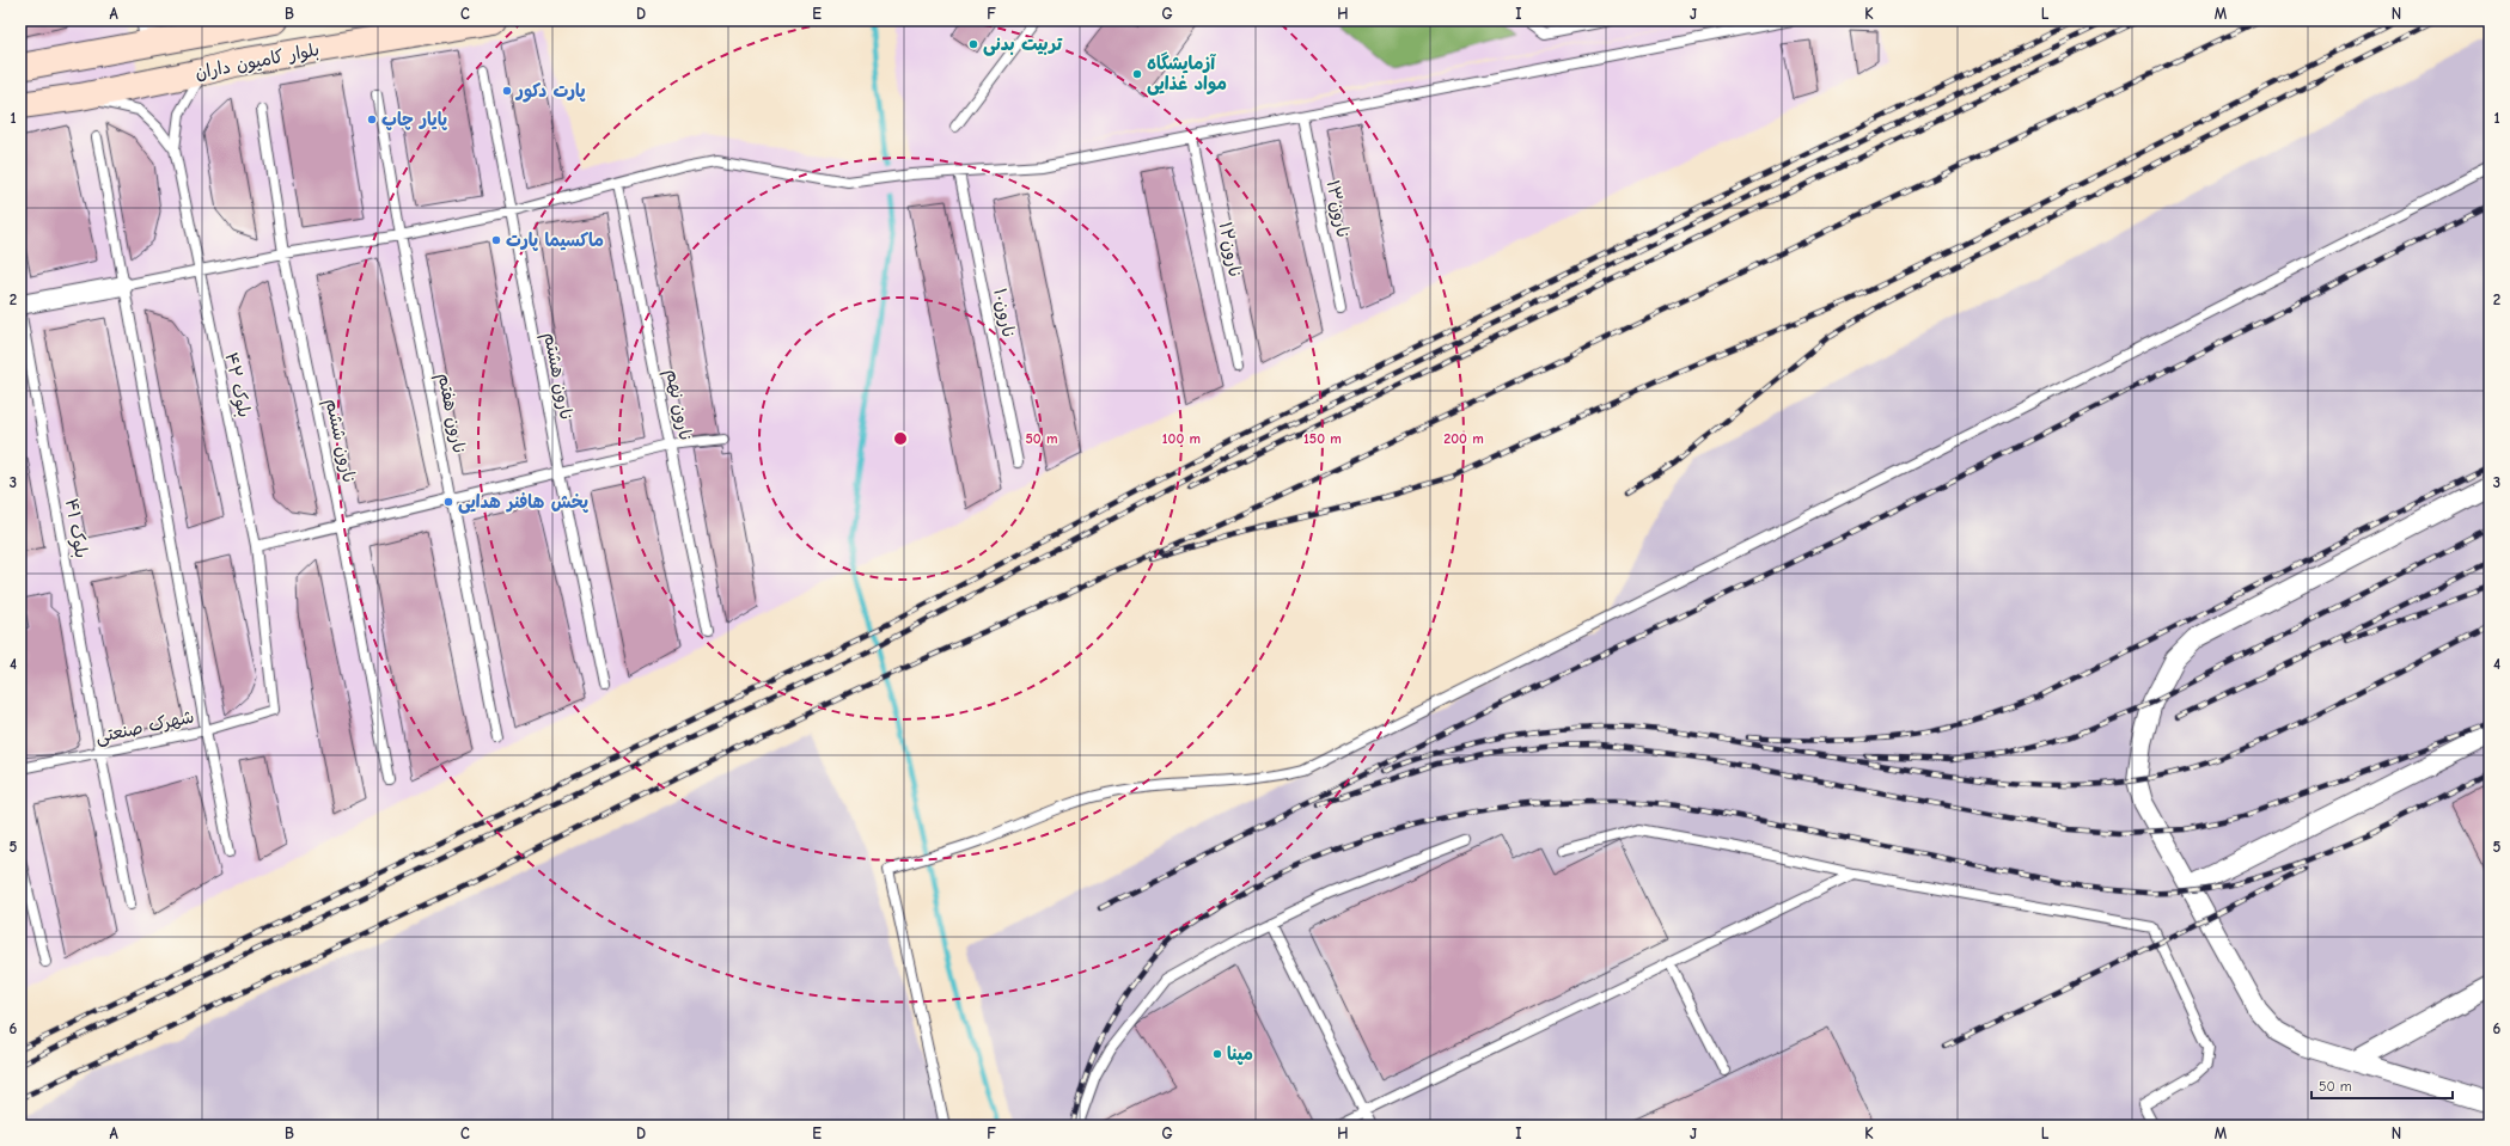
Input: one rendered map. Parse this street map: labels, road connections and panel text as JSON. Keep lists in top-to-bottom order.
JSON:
{
  "streets": {
    "main road": ["بلوار کامیون داران"],
    "lane": [
      "نارون۱۳",
      "نارون۱۲",
      "نارون۱۰",
      "نارون هشتم",
      "بلوک ۴۲",
      "نارون نهم",
      "نارون هفتم",
      "نارون ششم",
      "بلوک ۴۱",
      "شهرک صنعتی"
    ]
  },
  "crossings": [
    ["بلوار کامیون داران", "بلوک ۴۲"],
    ["بلوک ۴۲", "شهرک صنعتی"],
    ["بلوک ۴۱", "شهرک صنعتی"]
  ],
  "places": [
    "تربیت بدنی",
    "آزمایشگاه مواد غذایی",
    "پارت دکور",
    "پایار چاپ",
    "ماکسیما پارت",
    "پخش هافنر هدایی",
    "مپنا"
  ],
  "scale_bar": "50 m",
  "grid": {
    "columns": [
      "A",
      "B",
      "C",
      "D",
      "E",
      "F",
      "G",
      "H",
      "I",
      "J",
      "K",
      "L",
      "M",
      "N"
    ],
    "rows": [
      "1",
      "2",
      "3",
      "4",
      "5",
      "6"
    ]
  },
  "rings": [
    "50 m",
    "100 m",
    "150 m",
    "200 m"
  ]
}
